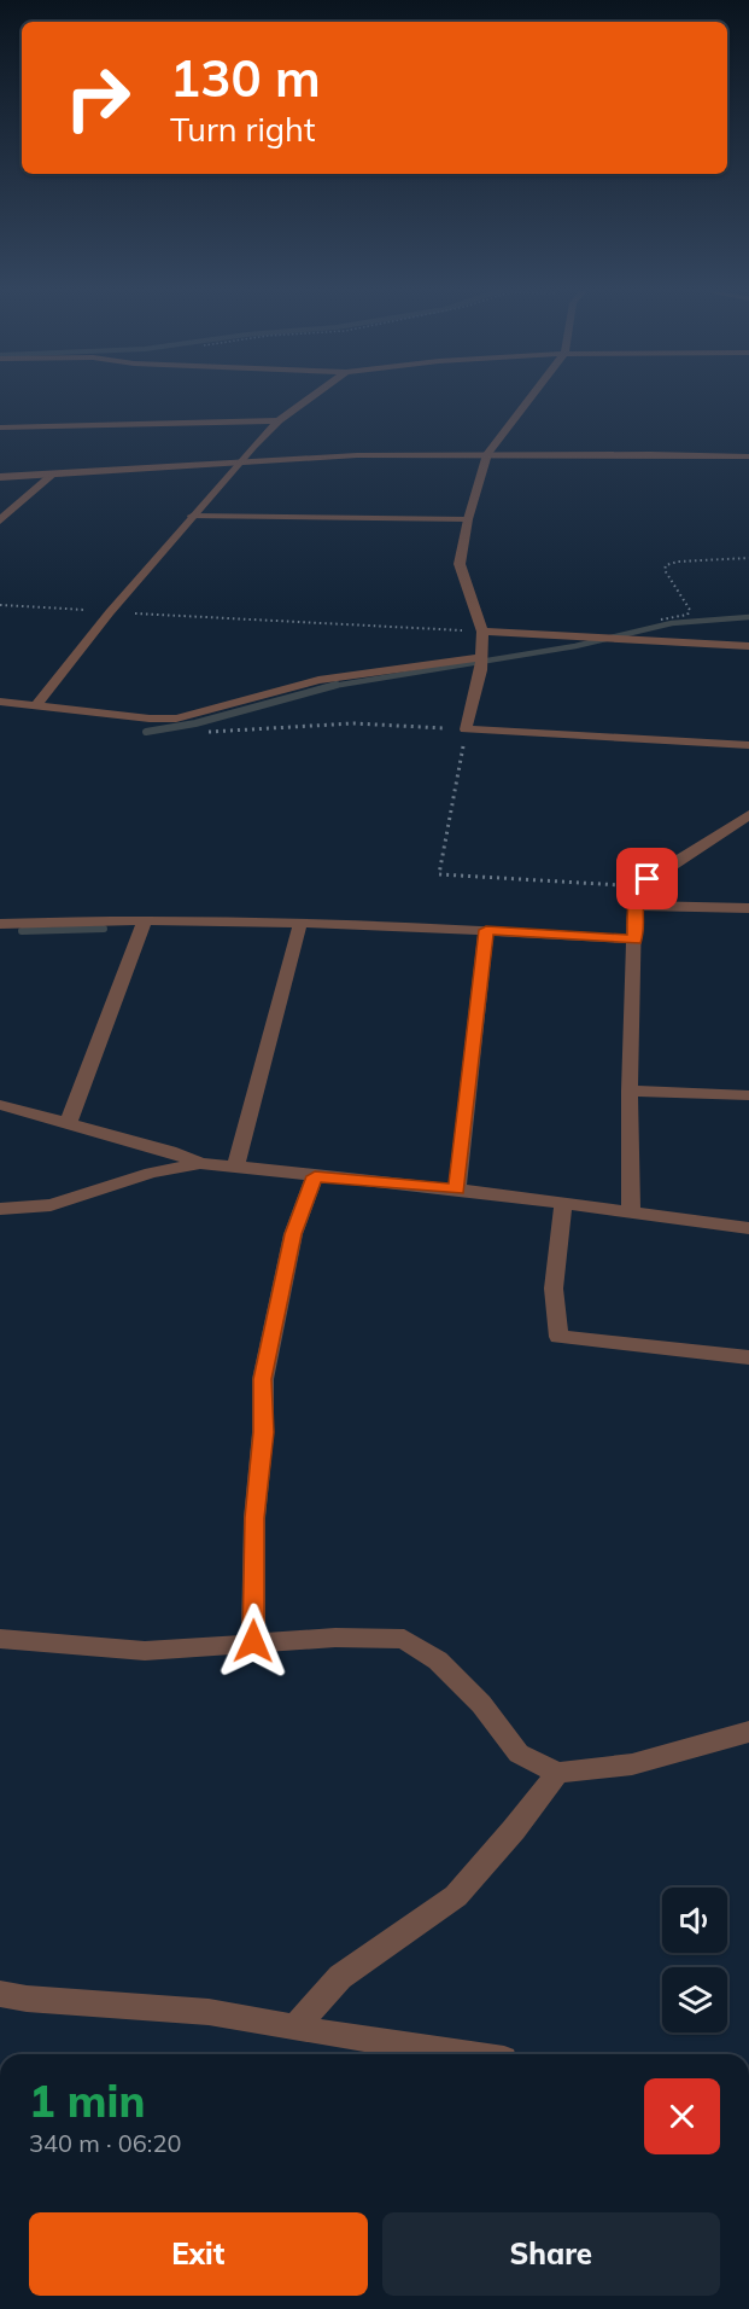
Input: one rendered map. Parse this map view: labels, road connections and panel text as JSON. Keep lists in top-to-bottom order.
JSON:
{
  "page": {
    "turn": ["130 m", "Turn right"],
    "heading": ["1 min", "340 m · 06:20"],
    "buttons": ["Exit", "Share"]
  }
}
